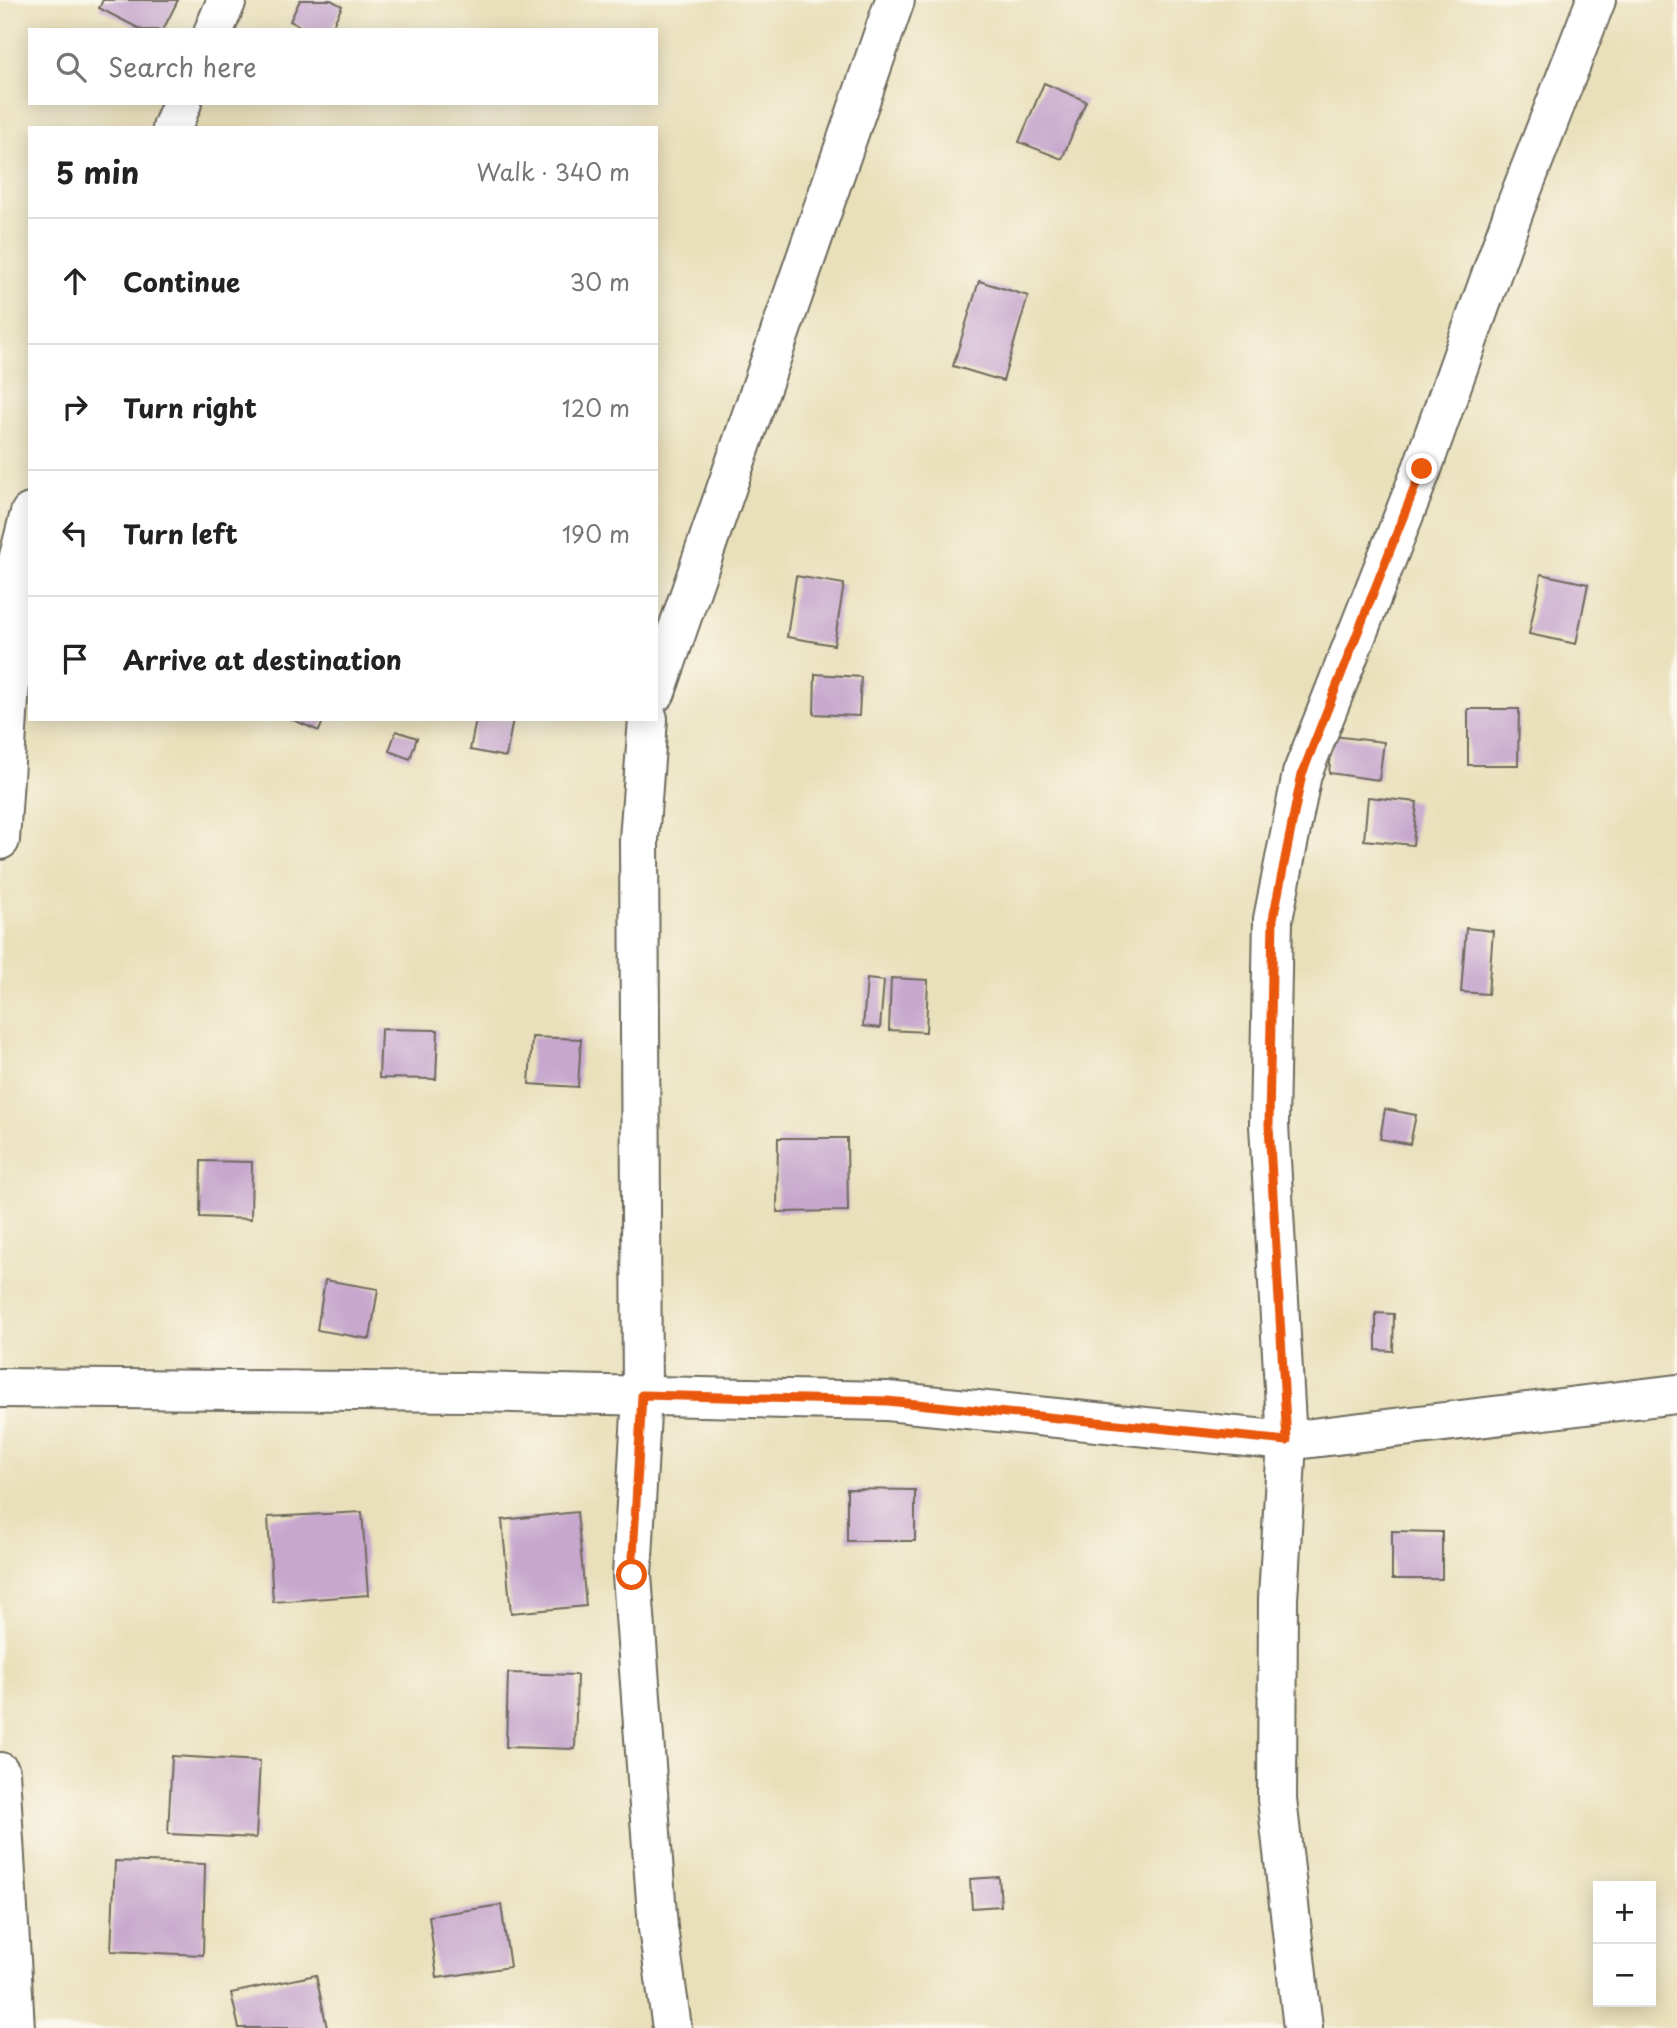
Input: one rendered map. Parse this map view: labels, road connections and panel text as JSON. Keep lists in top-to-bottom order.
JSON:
{
  "page": {
    "search": "Search here",
    "heading": ["5 min", "Walk · 340 m"],
    "list": [
      ["Continue", "30 m"],
      ["Turn right", "120 m"],
      ["Turn left", "190 m"],
      "Arrive at destination"
    ],
    "map_buttons": ["+", "−"]
  }
}
